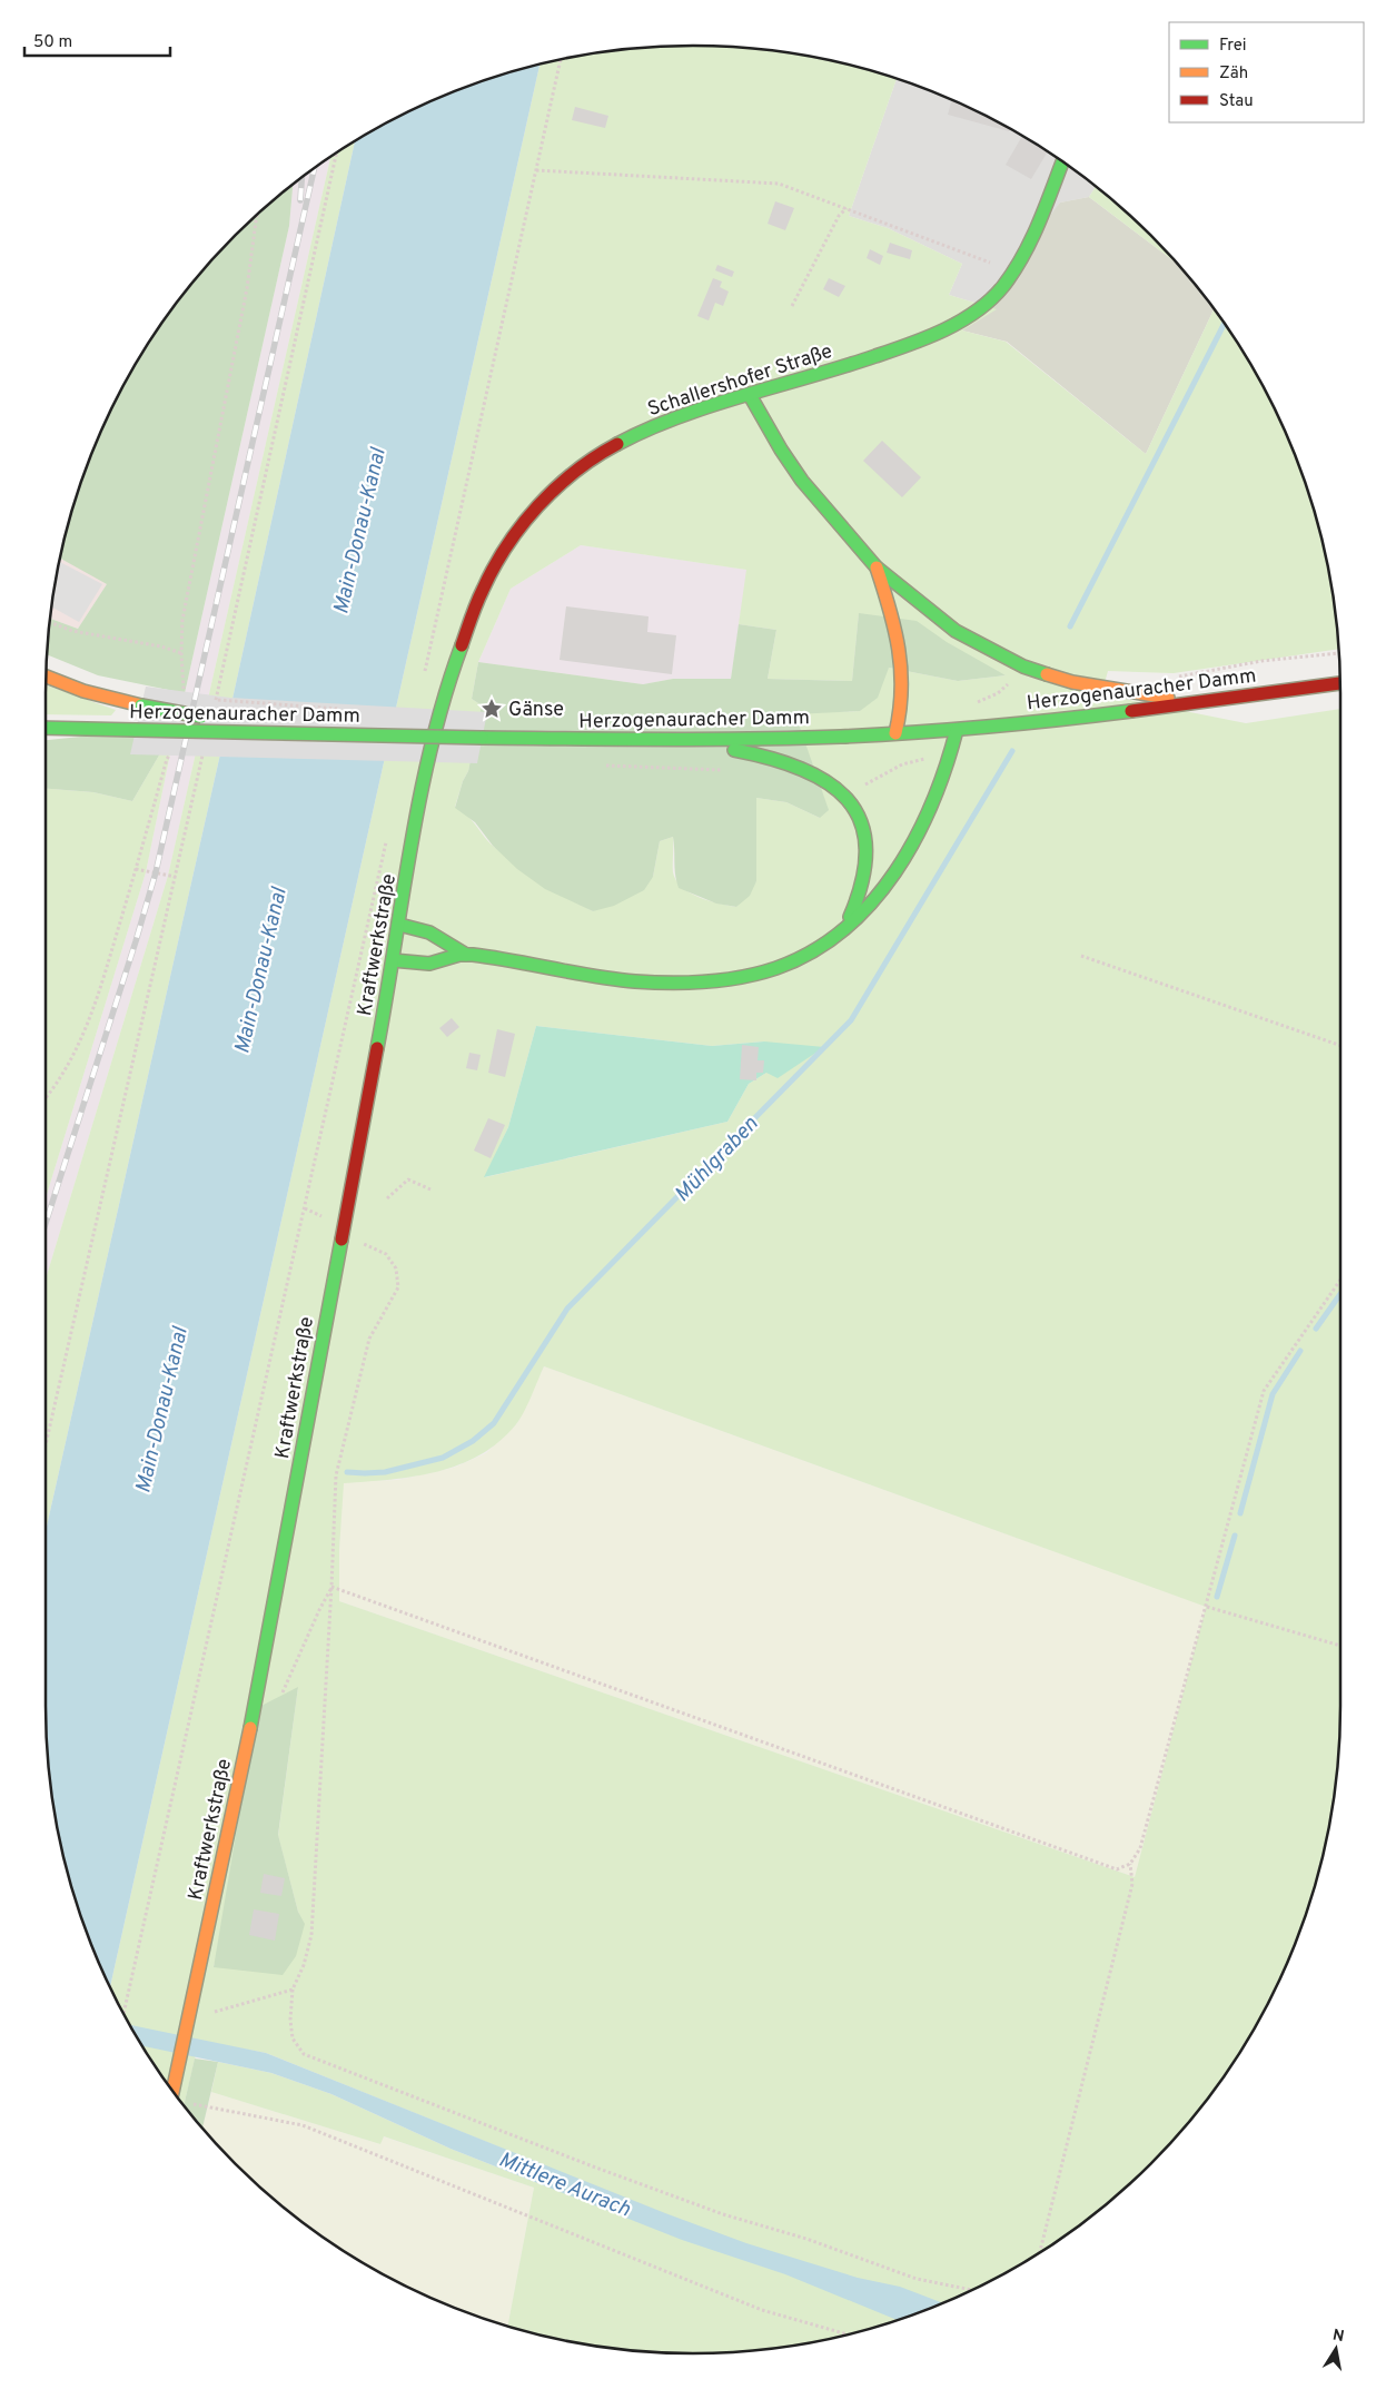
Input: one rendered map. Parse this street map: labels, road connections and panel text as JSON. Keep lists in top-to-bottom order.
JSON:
{
  "streets": {
    "main road": ["Schallershofer Straße", "Herzogenauracher Damm", "Kraftwerkstraße"]
  },
  "crossings": [
    ["Schallershofer Straße", "Kraftwerkstraße"]
  ],
  "water": ["Main-Donau-Kanal", "Mühlgraben", "Mittlere Aurach"],
  "places": {
    "place": ["Gänse"]
  },
  "legend": ["Frei", "Zäh", "Stau"],
  "scale_bar": "50 m",
  "north": "top"
}
